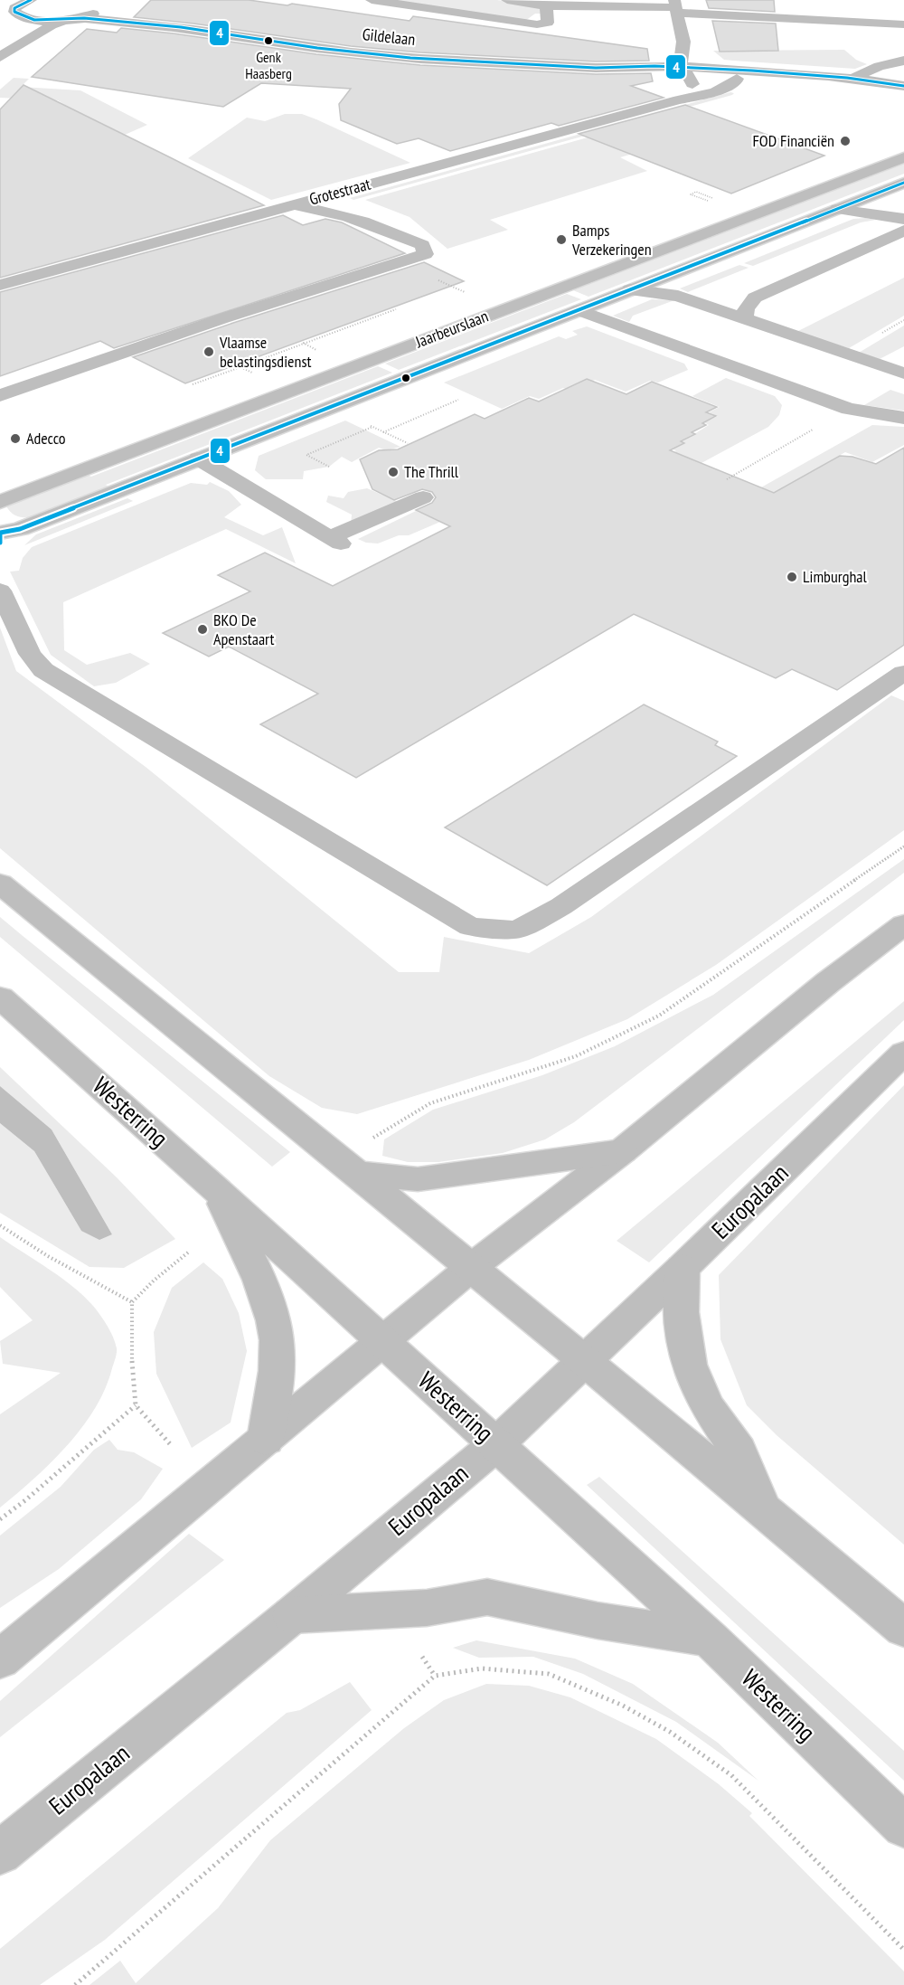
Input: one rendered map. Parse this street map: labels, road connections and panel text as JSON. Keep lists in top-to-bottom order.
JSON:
{
  "streets": {
    "main road": [
      "Gildelaan",
      "Grotestraat",
      "Jaarbeurslaan",
      "Westerring",
      "Europalaan"
    ]
  },
  "crossings": [
    ["Gildelaan", "Grotestraat"],
    ["Westerring", "Europalaan"]
  ],
  "places": [
    "Genk Haasberg",
    "FOD Financiën",
    "Bamps Verzekeringen",
    "Vlaamse belastingsdienst",
    "Adecco",
    "The Thrill",
    "Limburghal",
    "BKO De Apenstaart"
  ],
  "lines": ["transit line 4"]
}
